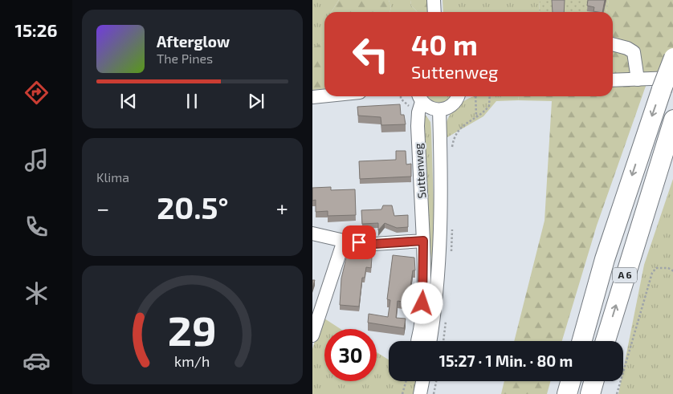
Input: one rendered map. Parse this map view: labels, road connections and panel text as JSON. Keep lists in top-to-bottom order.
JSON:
{
  "streets": {
    "highway": ["A 6"],
    "street": ["Suttenweg"]
  },
  "page": {
    "tabs": "15:26",
    "turn": ["40 m", "Suttenweg"],
    "song": ["Afterglow", "The Pines"],
    "tile": "Klima",
    "heat": ["−", "20.5°", "+"],
    "limit": "30",
    "trip": "15:27 · 1 Min. · 80 m",
    "gauge": ["29", "km/h"]
  }
}
